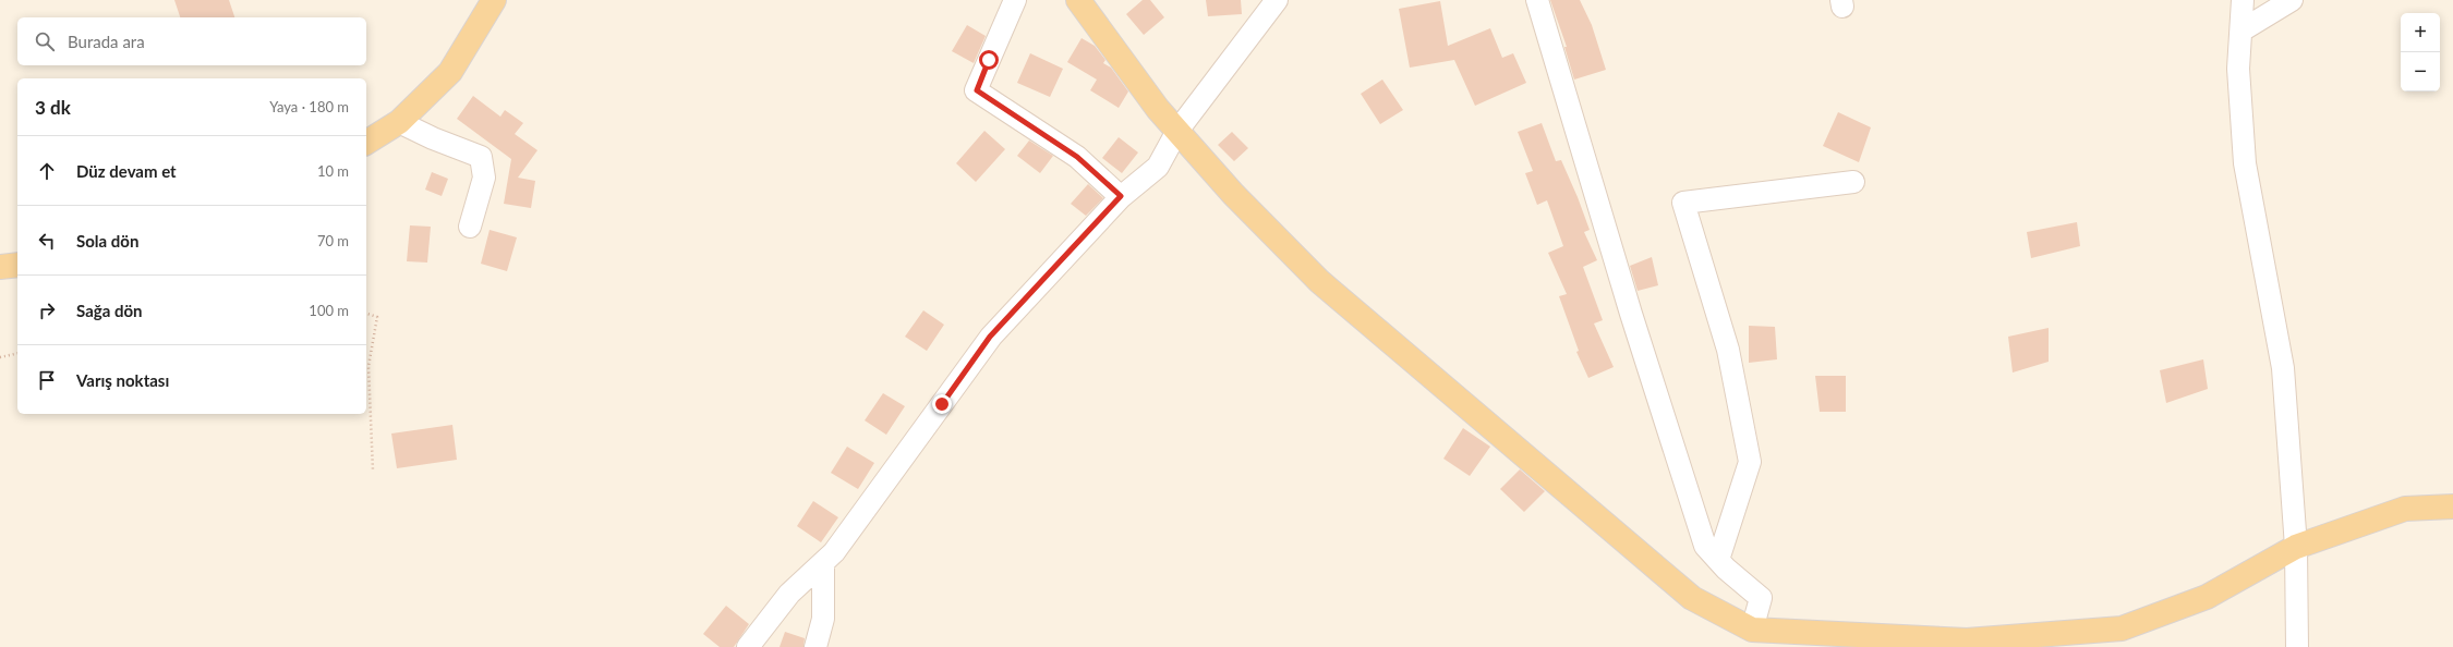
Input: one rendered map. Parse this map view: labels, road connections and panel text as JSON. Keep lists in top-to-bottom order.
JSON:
{
  "page": {
    "map_buttons": ["+", "−"],
    "search": "Burada ara",
    "heading": ["3 dk", "Yaya · 180 m"],
    "list": [
      ["Düz devam et", "10 m"],
      ["Sola dön", "70 m"],
      ["Sağa dön", "100 m"],
      "Varış noktası"
    ]
  }
}
